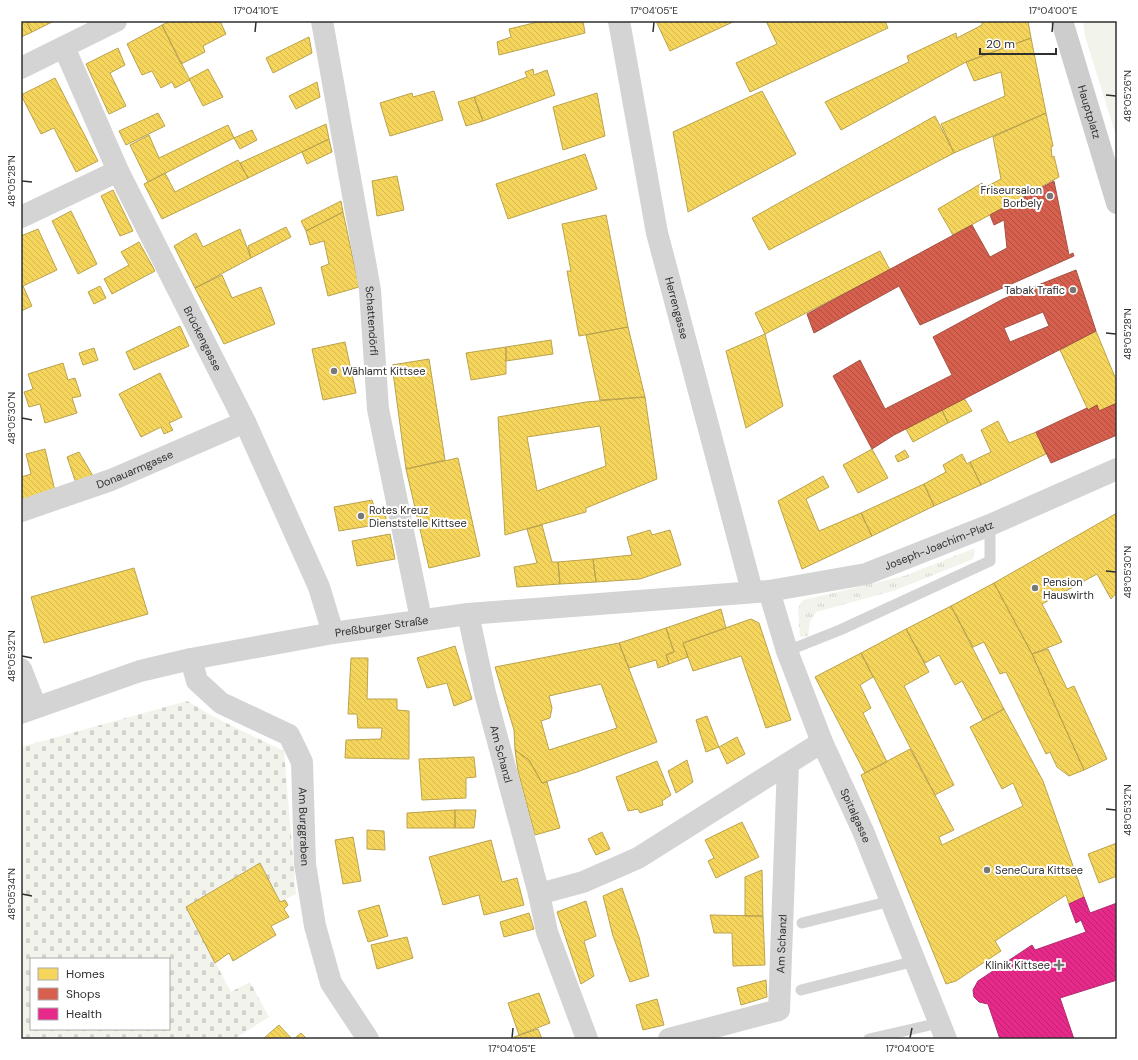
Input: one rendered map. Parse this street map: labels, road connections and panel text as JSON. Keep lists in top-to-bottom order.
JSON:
{
  "streets": {
    "street": [
      "Hauptplatz",
      "Herrengasse",
      "Schattendörfl",
      "Brückengasse",
      "Donauarmgasse",
      "Joseph-Joachim-Platz",
      "Preßburger Straße",
      "Am Schanzl",
      "Spitalgasse",
      "Am Burggraben"
    ]
  },
  "crossings": [
    ["Herrengasse", "Joseph-Joachim-Platz"],
    ["Herrengasse", "Preßburger Straße"],
    ["Herrengasse", "Spitalgasse"],
    ["Schattendörfl", "Preßburger Straße"],
    ["Brückengasse", "Donauarmgasse"],
    ["Brückengasse", "Preßburger Straße"],
    ["Joseph-Joachim-Platz", "Preßburger Straße"],
    ["Joseph-Joachim-Platz", "Spitalgasse"],
    ["Preßburger Straße", "Am Schanzl"],
    ["Preßburger Straße", "Spitalgasse"],
    ["Preßburger Straße", "Am Burggraben"]
  ],
  "places": {
    "other": [
      "Friseursalon Borbely",
      "Tabak Trafic",
      "Wählamt Kittsee",
      "Rotes Kreuz Dienststelle Kittsee",
      "Pension Hauswirth",
      "SeneCura Kittsee"
    ],
    "health": ["Klinik Kittsee"]
  },
  "legend": ["Homes", "Shops", "Health"],
  "scale_bar": "20 m",
  "coordinates": [
    "17°04'10\"E",
    "17°04'05\"E",
    "17°04'00\"E",
    "48°05'26\"N",
    "48°05'28\"N",
    "48°05'30\"N",
    "48°05'32\"N",
    "48°05'34\"N"
  ]
}
